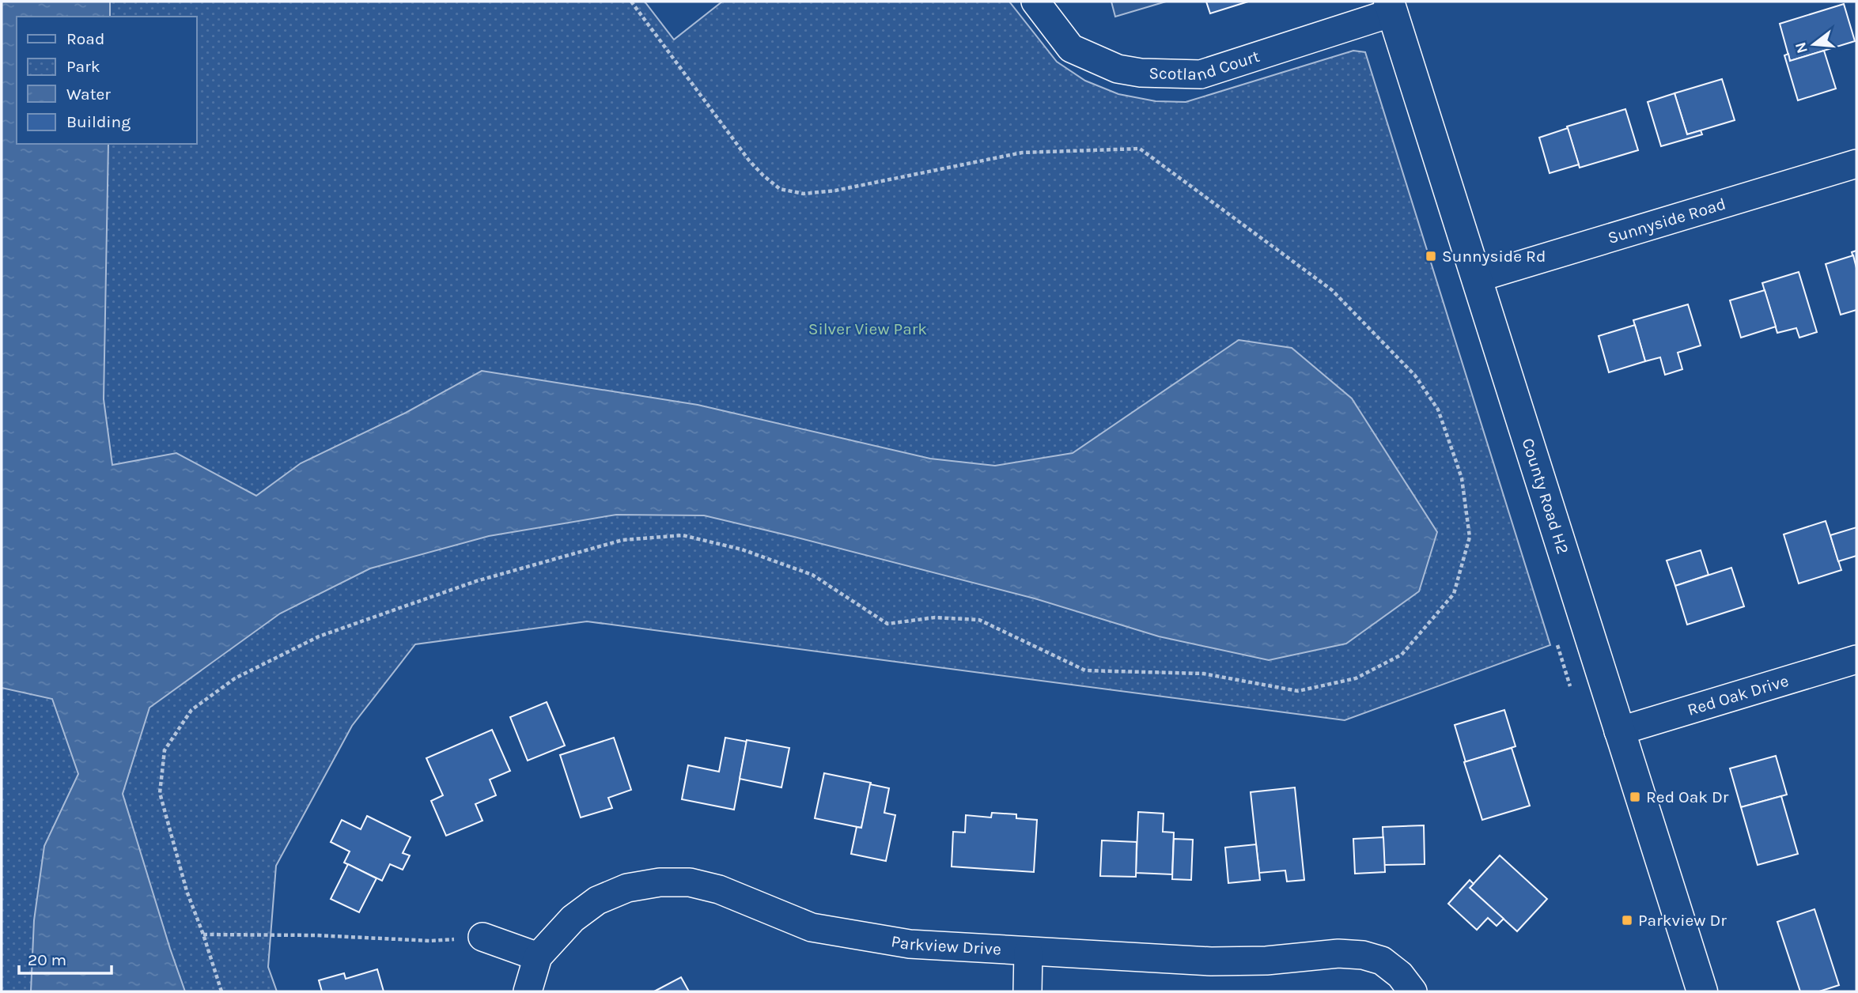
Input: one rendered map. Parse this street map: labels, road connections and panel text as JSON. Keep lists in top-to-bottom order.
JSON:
{
  "streets": {
    "street": [
      "Scotland Court",
      "Sunnyside Road",
      "County Road H2",
      "Red Oak Drive",
      "Parkview Drive"
    ]
  },
  "crossings": [
    ["Scotland Court", "County Road H2"],
    ["Sunnyside Road", "County Road H2"],
    ["County Road H2", "Red Oak Drive"]
  ],
  "parks": ["Silver View Park"],
  "places": {
    "transit": ["Sunnyside Rd", "Red Oak Dr", "Parkview Dr"]
  },
  "legend": [
    "Road",
    "Park",
    "Water",
    "Building"
  ],
  "scale_bar": "20 m",
  "north": "left"
}
